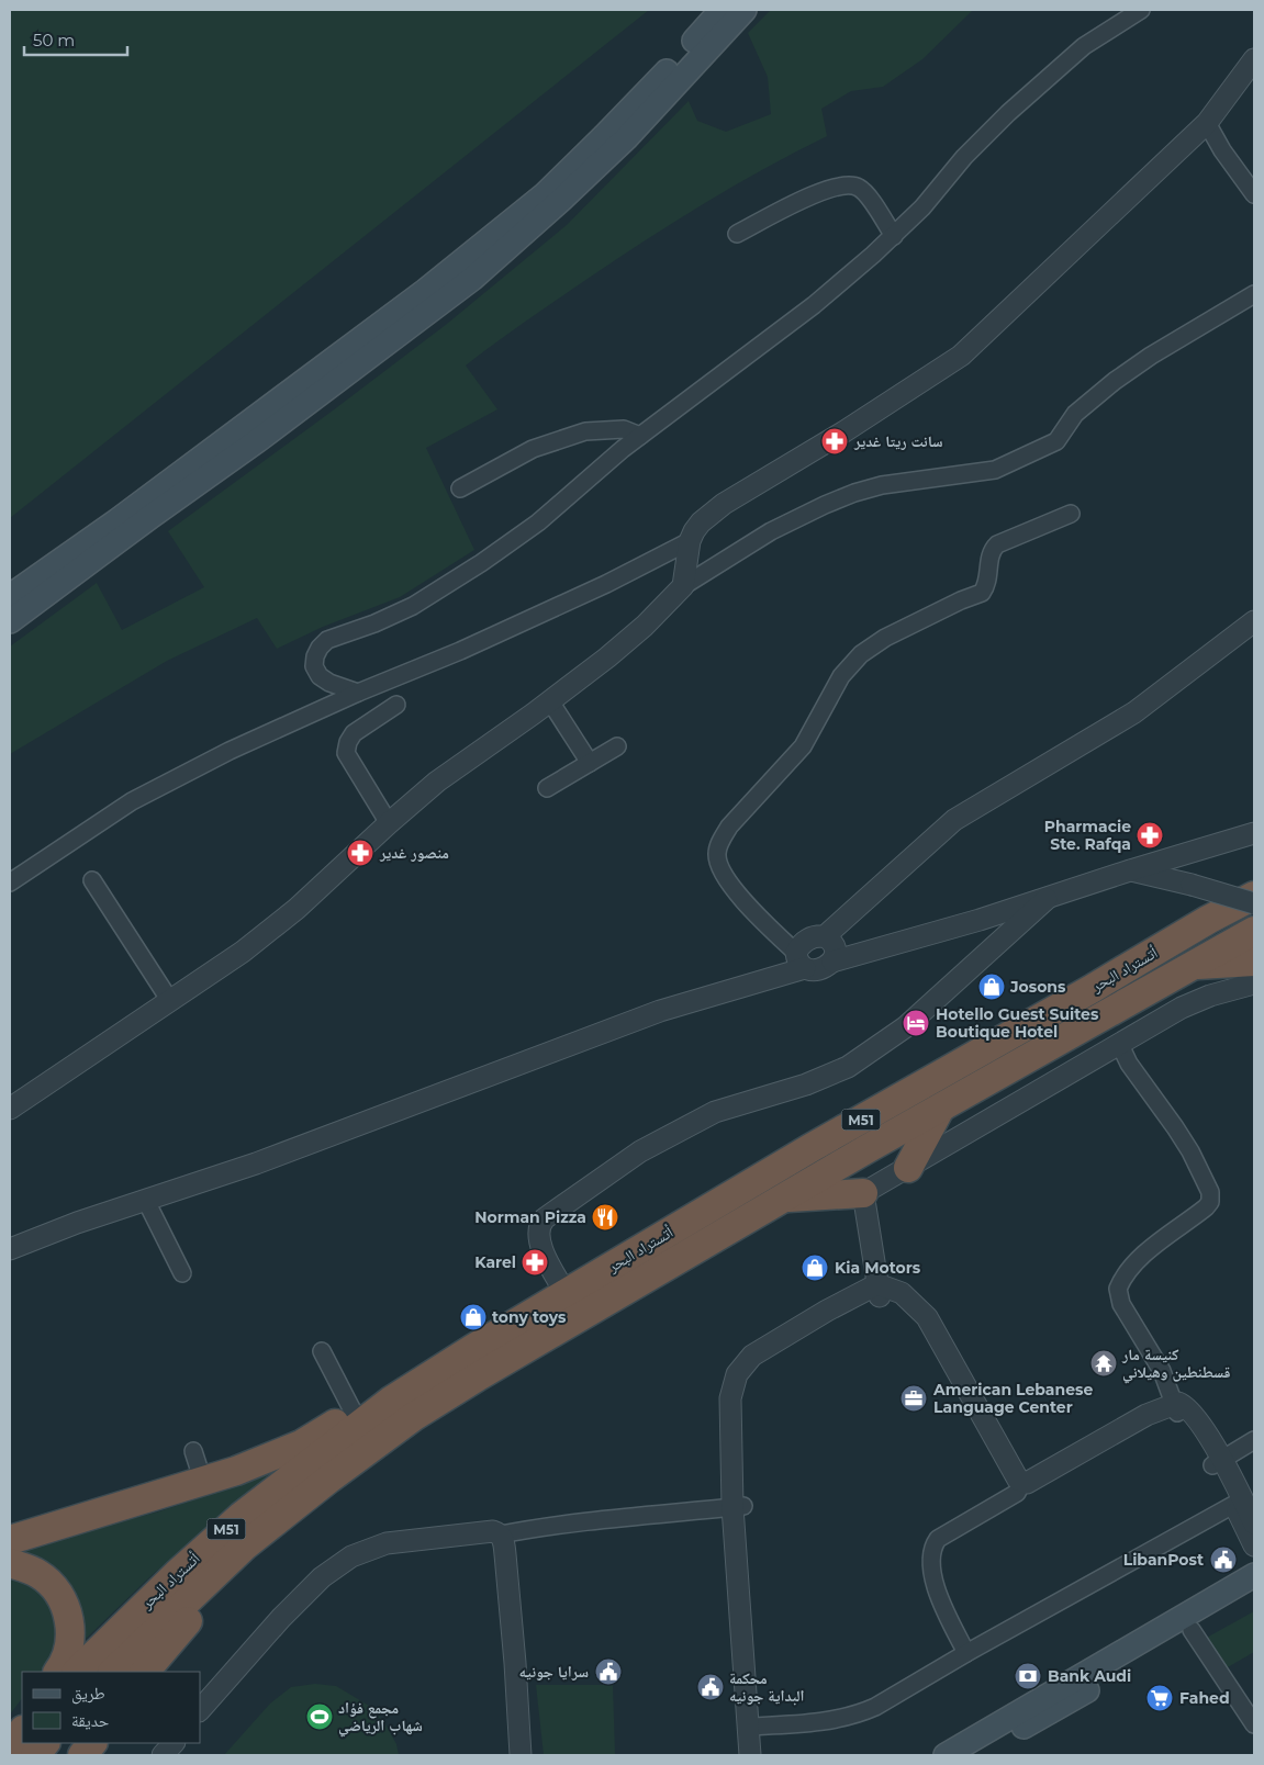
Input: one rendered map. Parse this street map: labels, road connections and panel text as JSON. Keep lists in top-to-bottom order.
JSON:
{
  "streets": {
    "highway": ["أتستراد البحر", "M51"]
  },
  "places": {
    "pharmacy": [
      "سانت ريتا غدير",
      "Pharmacie Ste. Rafqa",
      "منصور غدير",
      "Karel"
    ],
    "shop": ["Josons", "Kia Motors", "tony toys"],
    "hotel": ["Hotello Guest Suites Boutique Hotel"],
    "restaurant": ["Norman Pizza"],
    "temple": ["كنيسة مار قسطنطين وهيلاني"],
    "office": ["American Lebanese Language Center"],
    "public building": ["LibanPost", "سرايا جونيه", "محكمة البداية جونيه"],
    "bank": ["Bank Audi"],
    "supermarket": ["Fahed"],
    "sports": ["مجمع فؤاد شهاب الرياضي"]
  },
  "legend": ["طريق", "حديقة"],
  "scale_bar": "50 m"
}
